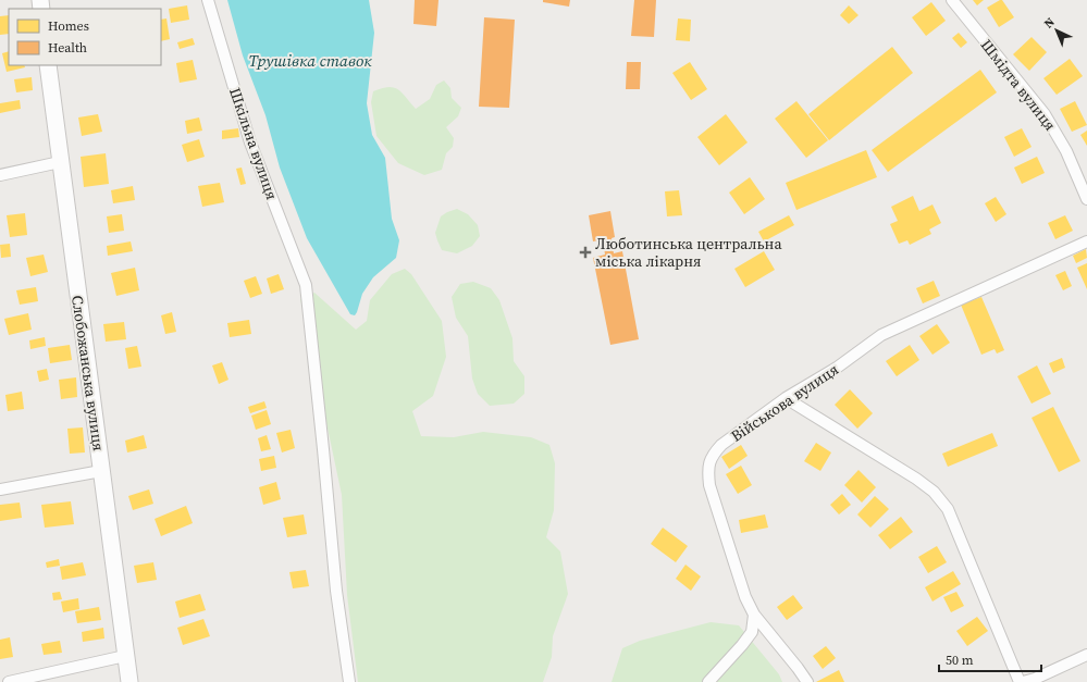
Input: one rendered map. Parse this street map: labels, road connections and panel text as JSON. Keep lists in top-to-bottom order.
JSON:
{
  "streets": {
    "street": [
      "Шмідта вулиця",
      "Шкільна вулиця",
      "Слобожанська вулиця",
      "Військова вулиця"
    ]
  },
  "water": ["Трушівка ставок"],
  "places": {
    "health": ["Люботинська центральна міська лікарня"]
  },
  "legend": ["Homes", "Health"],
  "scale_bar": "50 m",
  "north": "top left"
}
